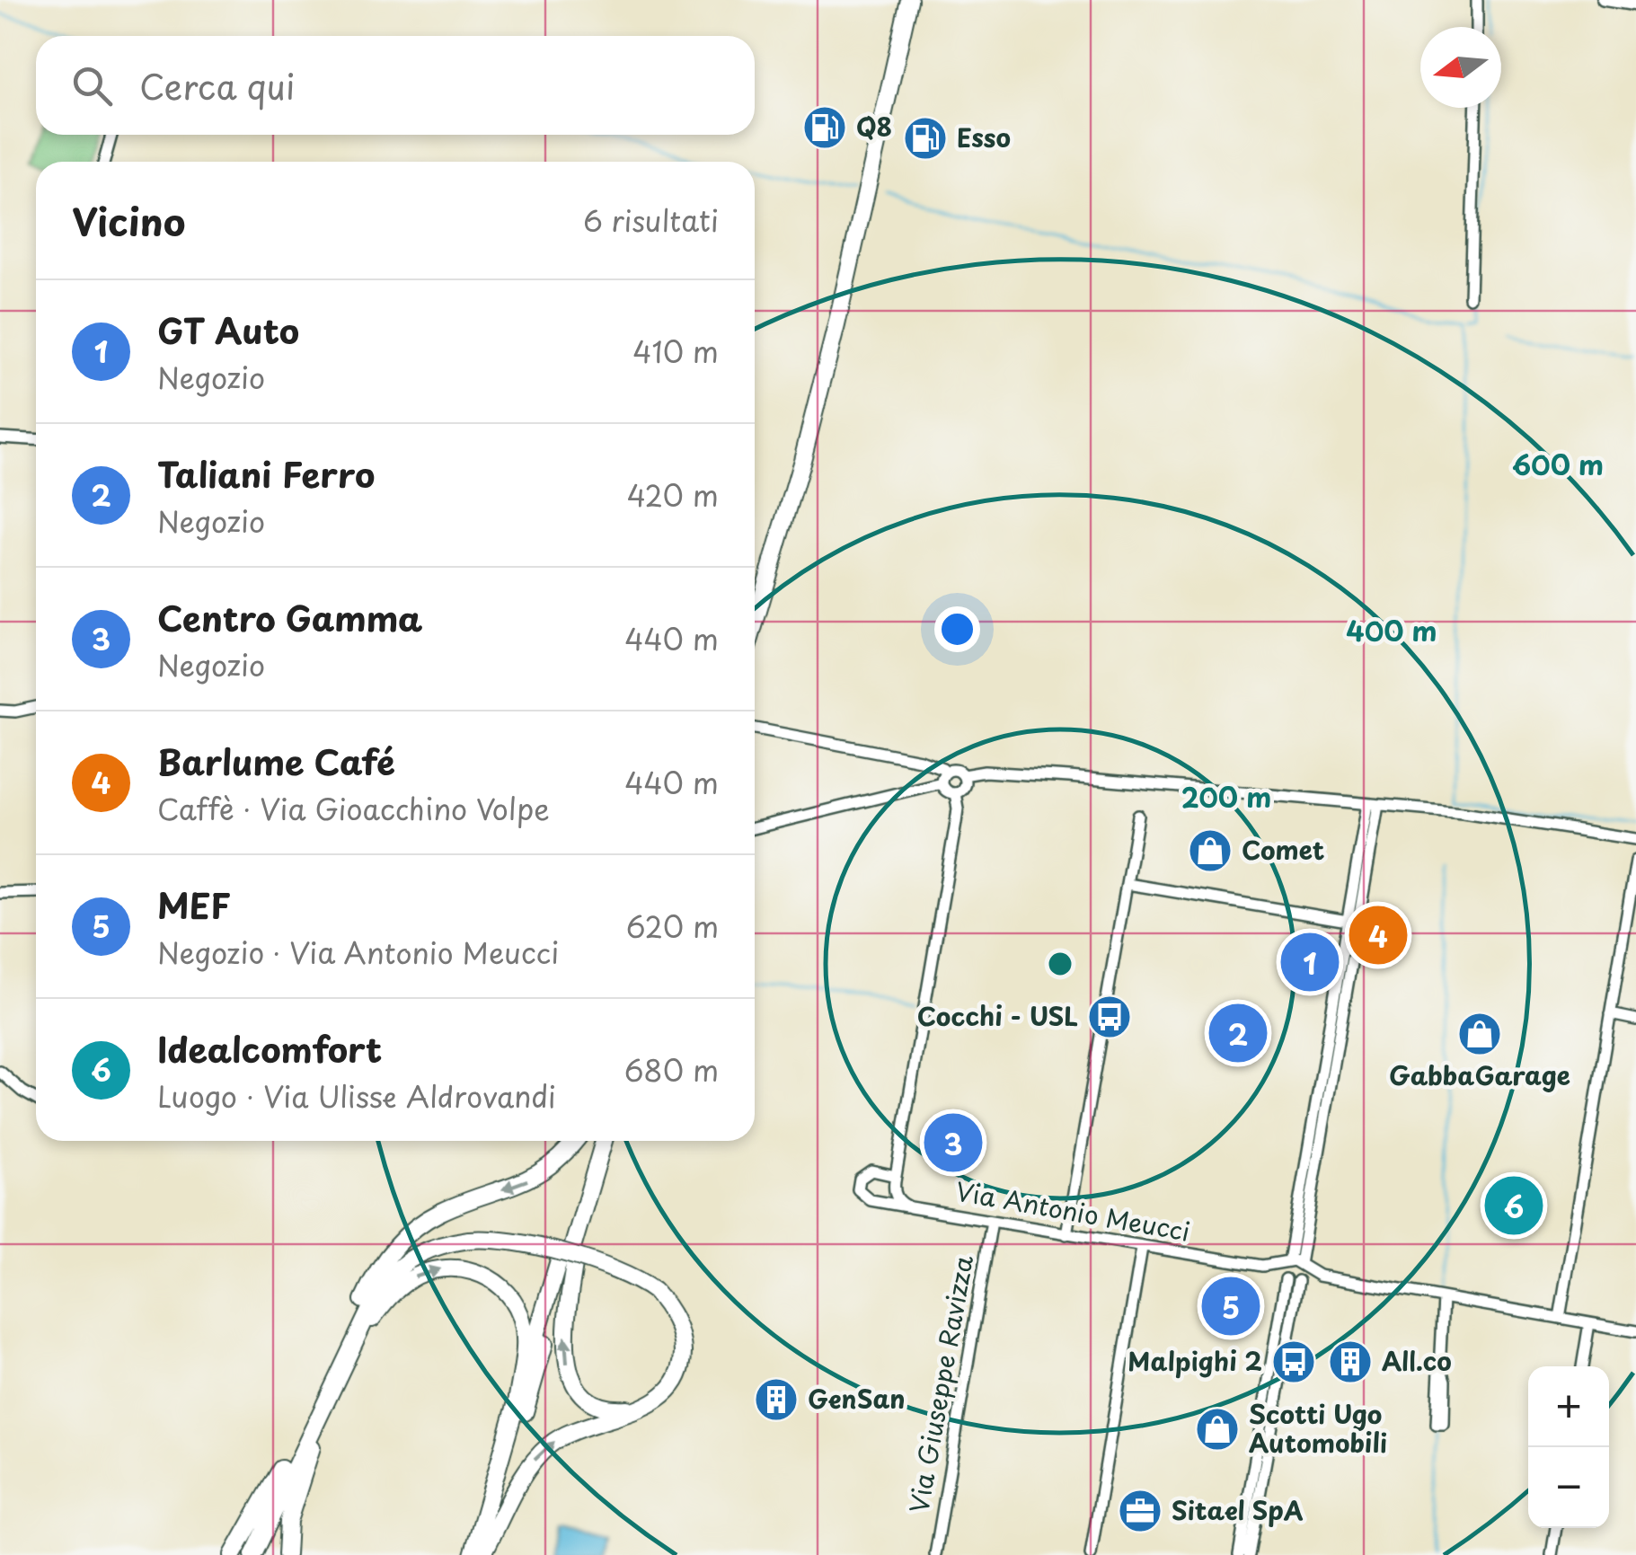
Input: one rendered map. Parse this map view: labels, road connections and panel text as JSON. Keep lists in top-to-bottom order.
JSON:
{
  "streets": {
    "street": ["Via Antonio Meucci", "Via Giuseppe Ravizza"]
  },
  "crossings": [
    ["Via Antonio Meucci", "Via Giuseppe Ravizza"]
  ],
  "places": {
    "fuel station": ["Q8", "Esso"],
    "shop": ["Comet", "GabbaGarage", "Scotti Ugo Automobili"],
    "bus stop": ["Cocchi - USL", "Malpighi 2"],
    "building": ["All.co", "GenSan"],
    "office": ["Sitael SpA"]
  },
  "north": "left",
  "page": {
    "search": "Cerca qui",
    "heading": ["Vicino", "6 risultati"],
    "list": [
      {
        "mark": "1",
        "name": "GT Auto",
        "note": "Negozio",
        "value": "410 m"
      },
      {
        "mark": "2",
        "name": "Taliani Ferro",
        "note": "Negozio",
        "value": "420 m"
      },
      {
        "mark": "3",
        "name": "Centro Gamma",
        "note": "Negozio",
        "value": "440 m"
      },
      {
        "mark": "4",
        "name": "Barlume Café",
        "note": "Caffè · Via Gioacchino Volpe",
        "value": "440 m"
      },
      {
        "mark": "5",
        "name": "MEF",
        "note": "Negozio · Via Antonio Meucci",
        "value": "620 m"
      },
      {
        "mark": "6",
        "name": "Idealcomfort",
        "note": "Luogo · Via Ulisse Aldrovandi",
        "value": "680 m"
      }
    ],
    "pins": [
      "4",
      "1",
      "2",
      "3",
      "6",
      "5"
    ],
    "map_buttons": ["+", "−"]
  },
  "rings": ["600 m", "400 m", "200 m"]
}
